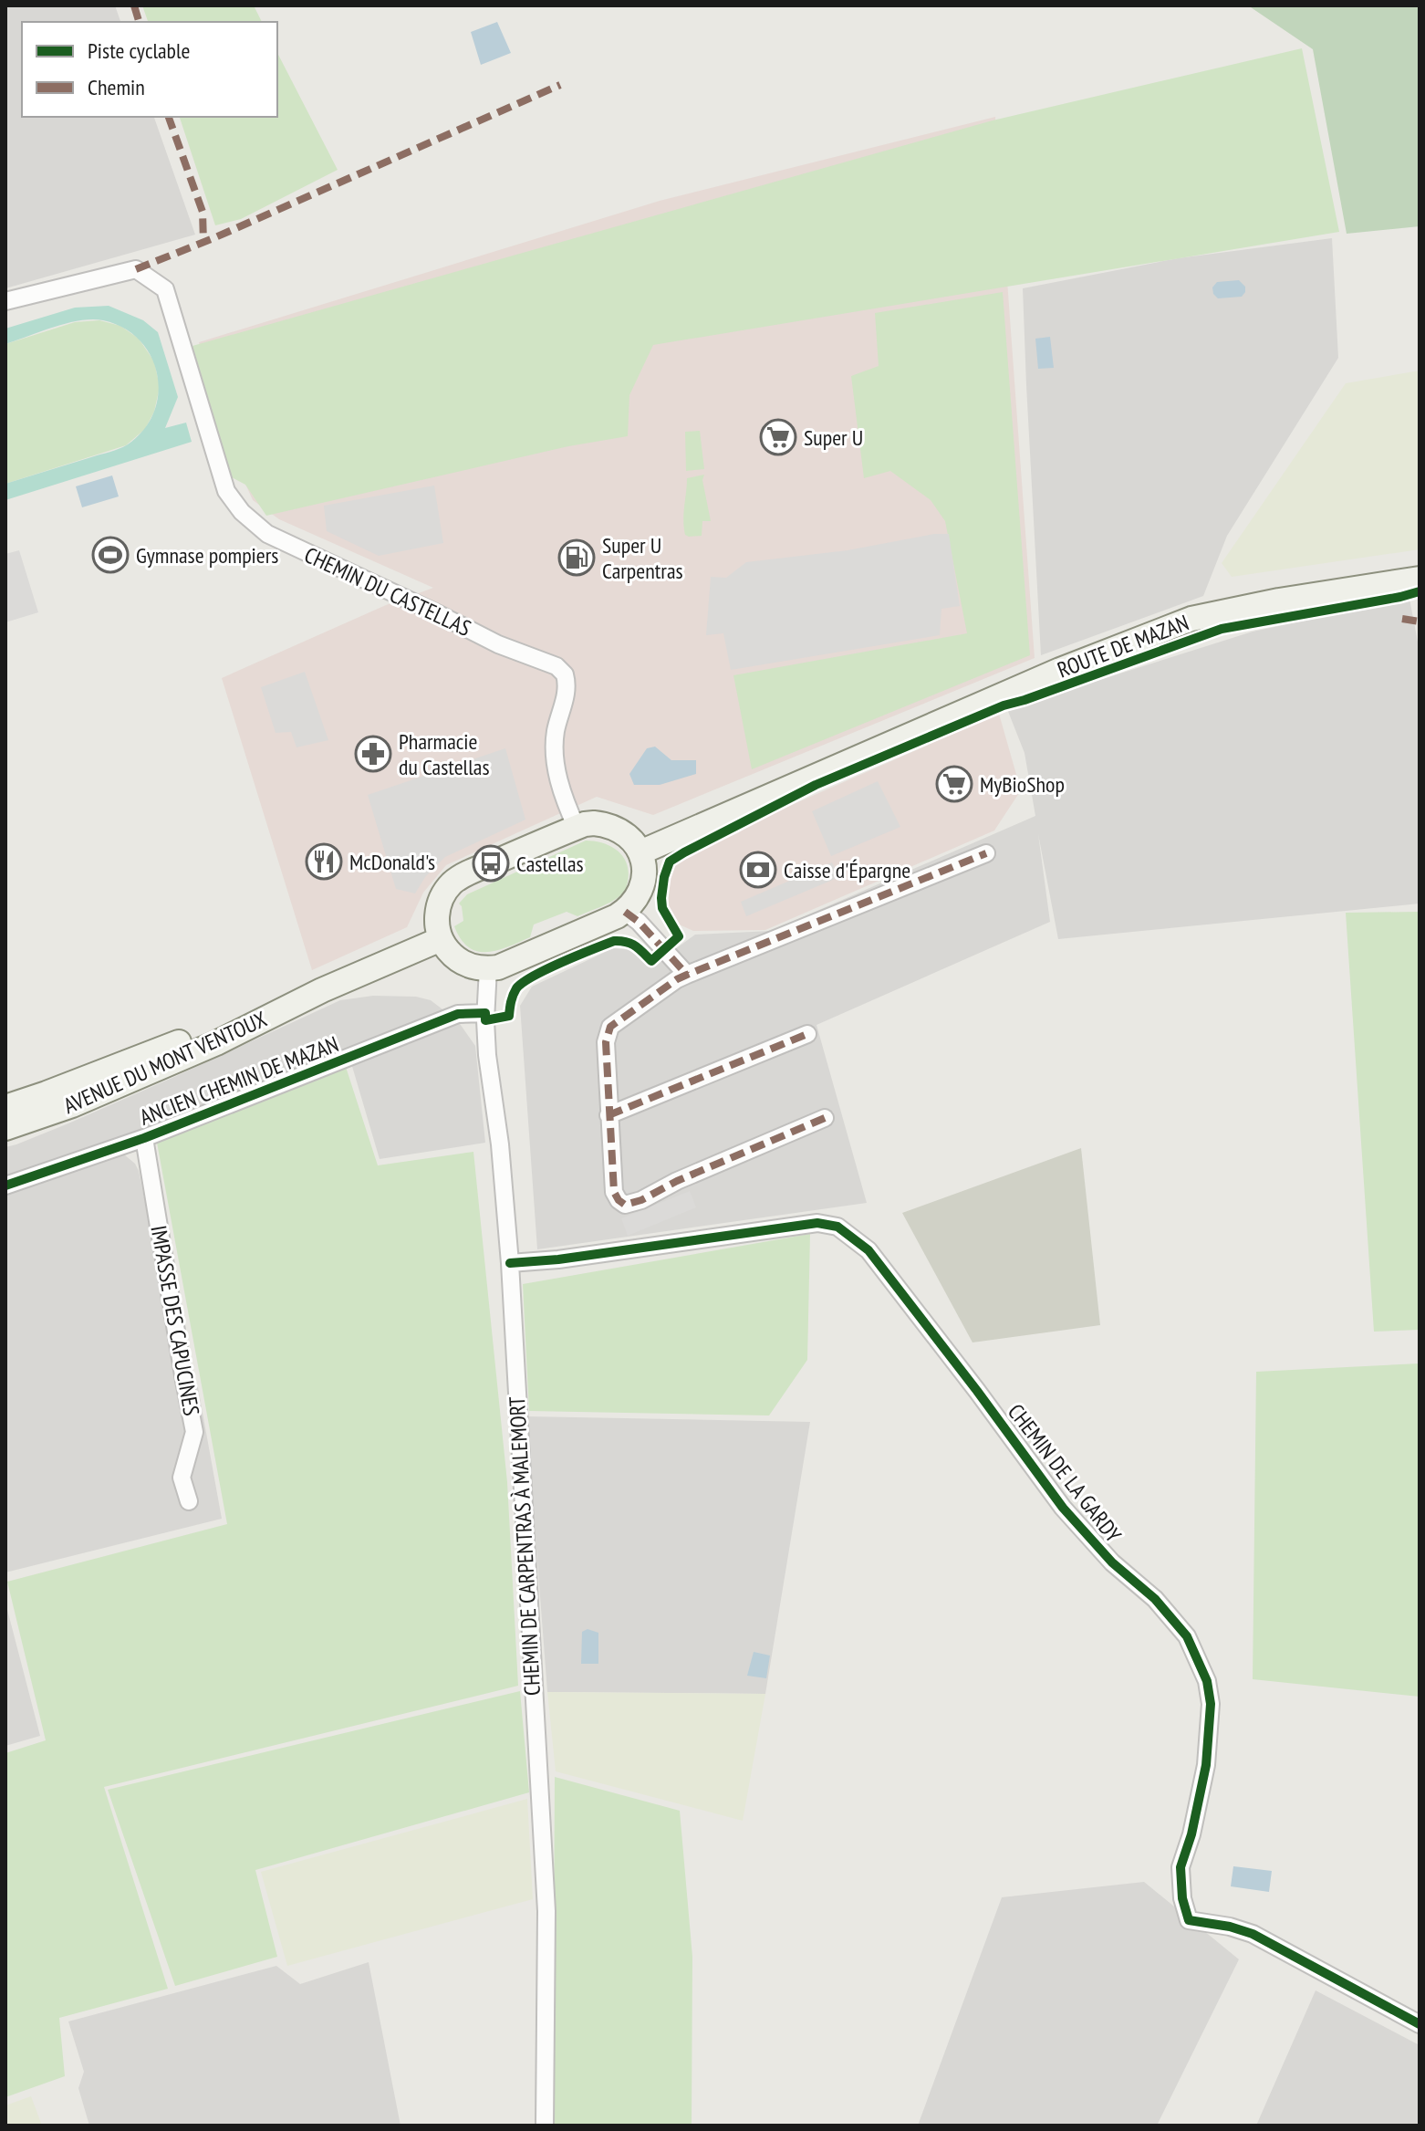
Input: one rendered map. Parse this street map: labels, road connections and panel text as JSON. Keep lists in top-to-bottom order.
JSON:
{
  "streets": {
    "main road": ["ROUTE DE MAZAN", "AVENUE DU MONT VENTOUX"],
    "street": [
      "CHEMIN DU CASTELLAS",
      "ANCIEN CHEMIN DE MAZAN",
      "IMPASSE DES CAPUCINES",
      "CHEMIN DE LA GARDY",
      "CHEMIN DE CARPENTRAS À MALEMORT"
    ]
  },
  "crossings": [
    ["ANCIEN CHEMIN DE MAZAN", "IMPASSE DES CAPUCINES"],
    ["ANCIEN CHEMIN DE MAZAN", "CHEMIN DE CARPENTRAS À MALEMORT"],
    ["CHEMIN DE LA GARDY", "CHEMIN DE CARPENTRAS À MALEMORT"]
  ],
  "places": {
    "supermarket": ["Super U", "MyBioShop"],
    "sports": ["Gymnase pompiers"],
    "fuel station": ["Super U Carpentras"],
    "pharmacy": ["Pharmacie du Castellas"],
    "restaurant": ["McDonald's"],
    "bus stop": ["Castellas"],
    "bank": ["Caisse d'Épargne"]
  },
  "legend": ["Piste cyclable", "Chemin"]
}
